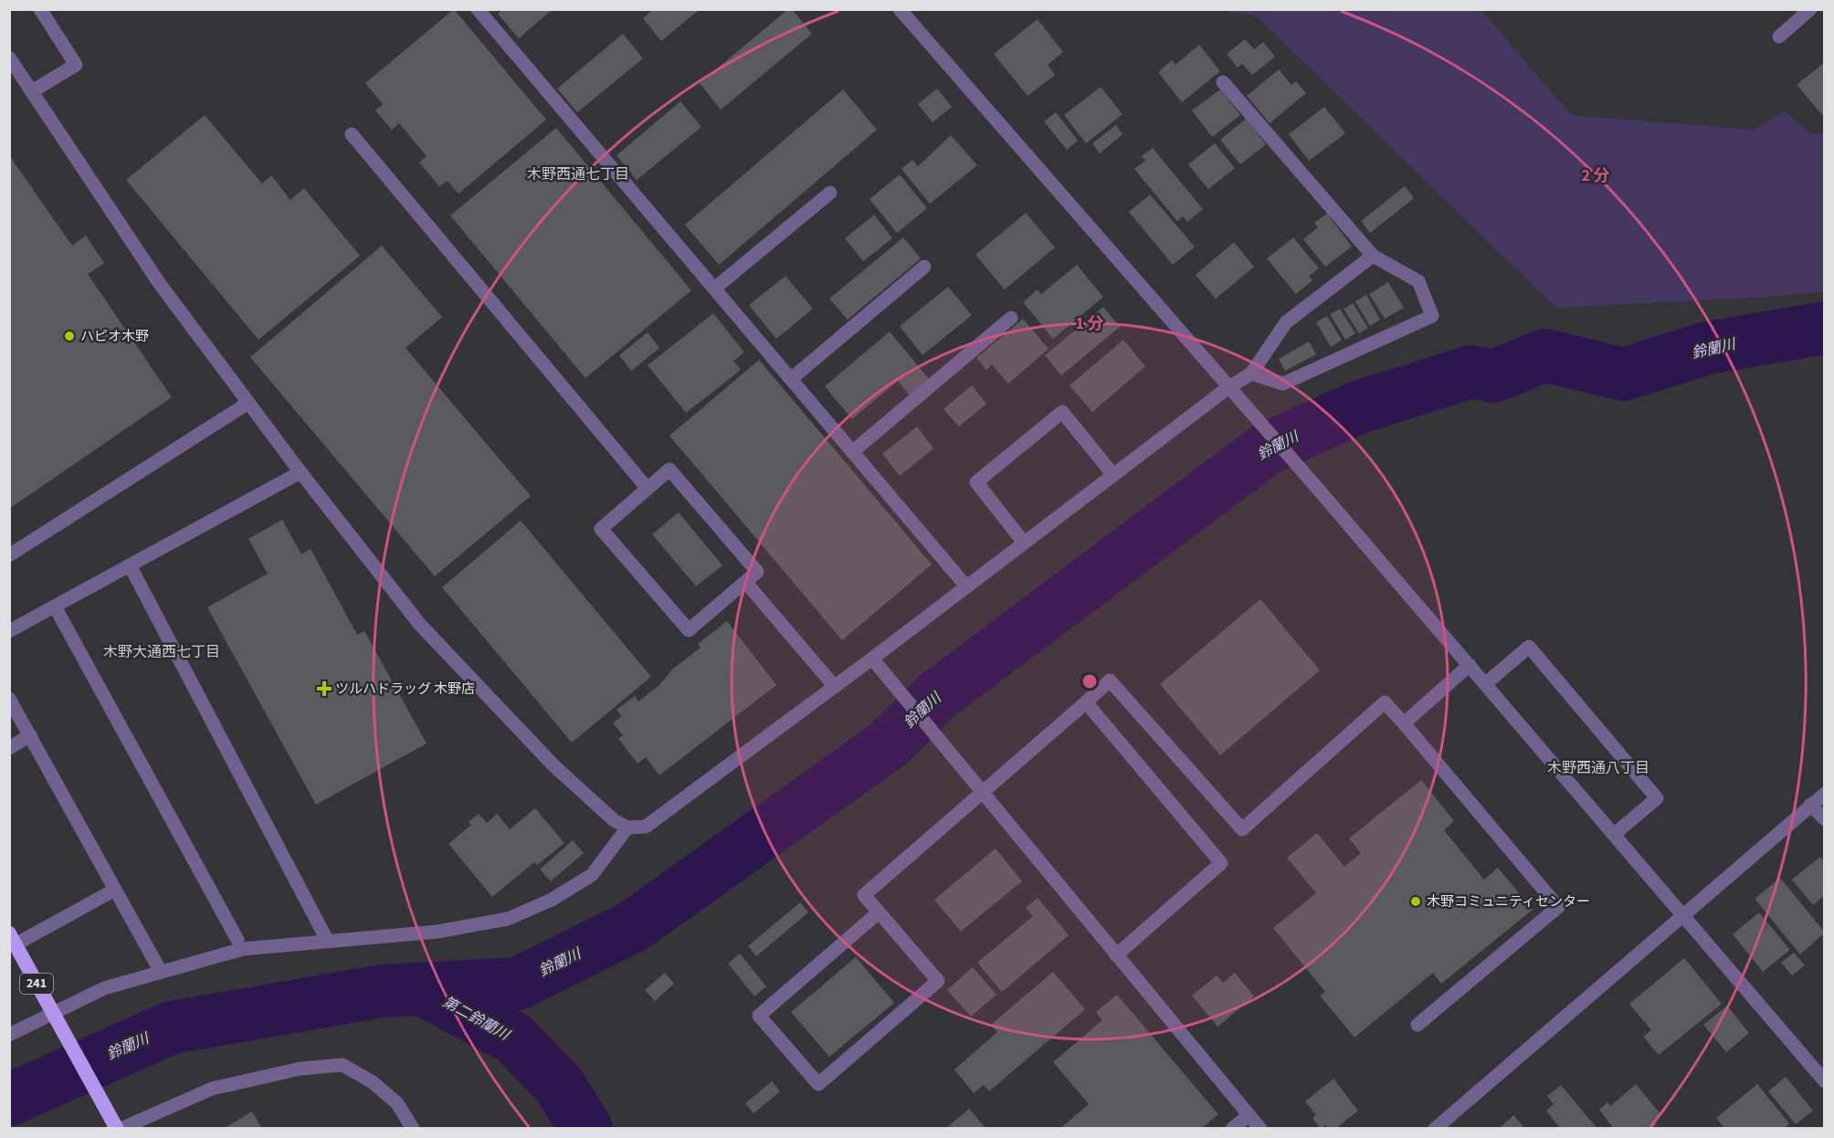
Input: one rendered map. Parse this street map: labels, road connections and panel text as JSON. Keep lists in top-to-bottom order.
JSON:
{
  "streets": {
    "highway": ["241"]
  },
  "districts": ["木野西通七丁目", "木野大通西七丁目", "木野西通八丁目"],
  "water": ["鈴蘭川", "第二鈴蘭川"],
  "places": {
    "other": ["ハピオ木野", "木野コミュニティセンター"],
    "health": ["ツルハドラッグ 木野店"]
  },
  "rings": ["2 分", "1 分"]
}
